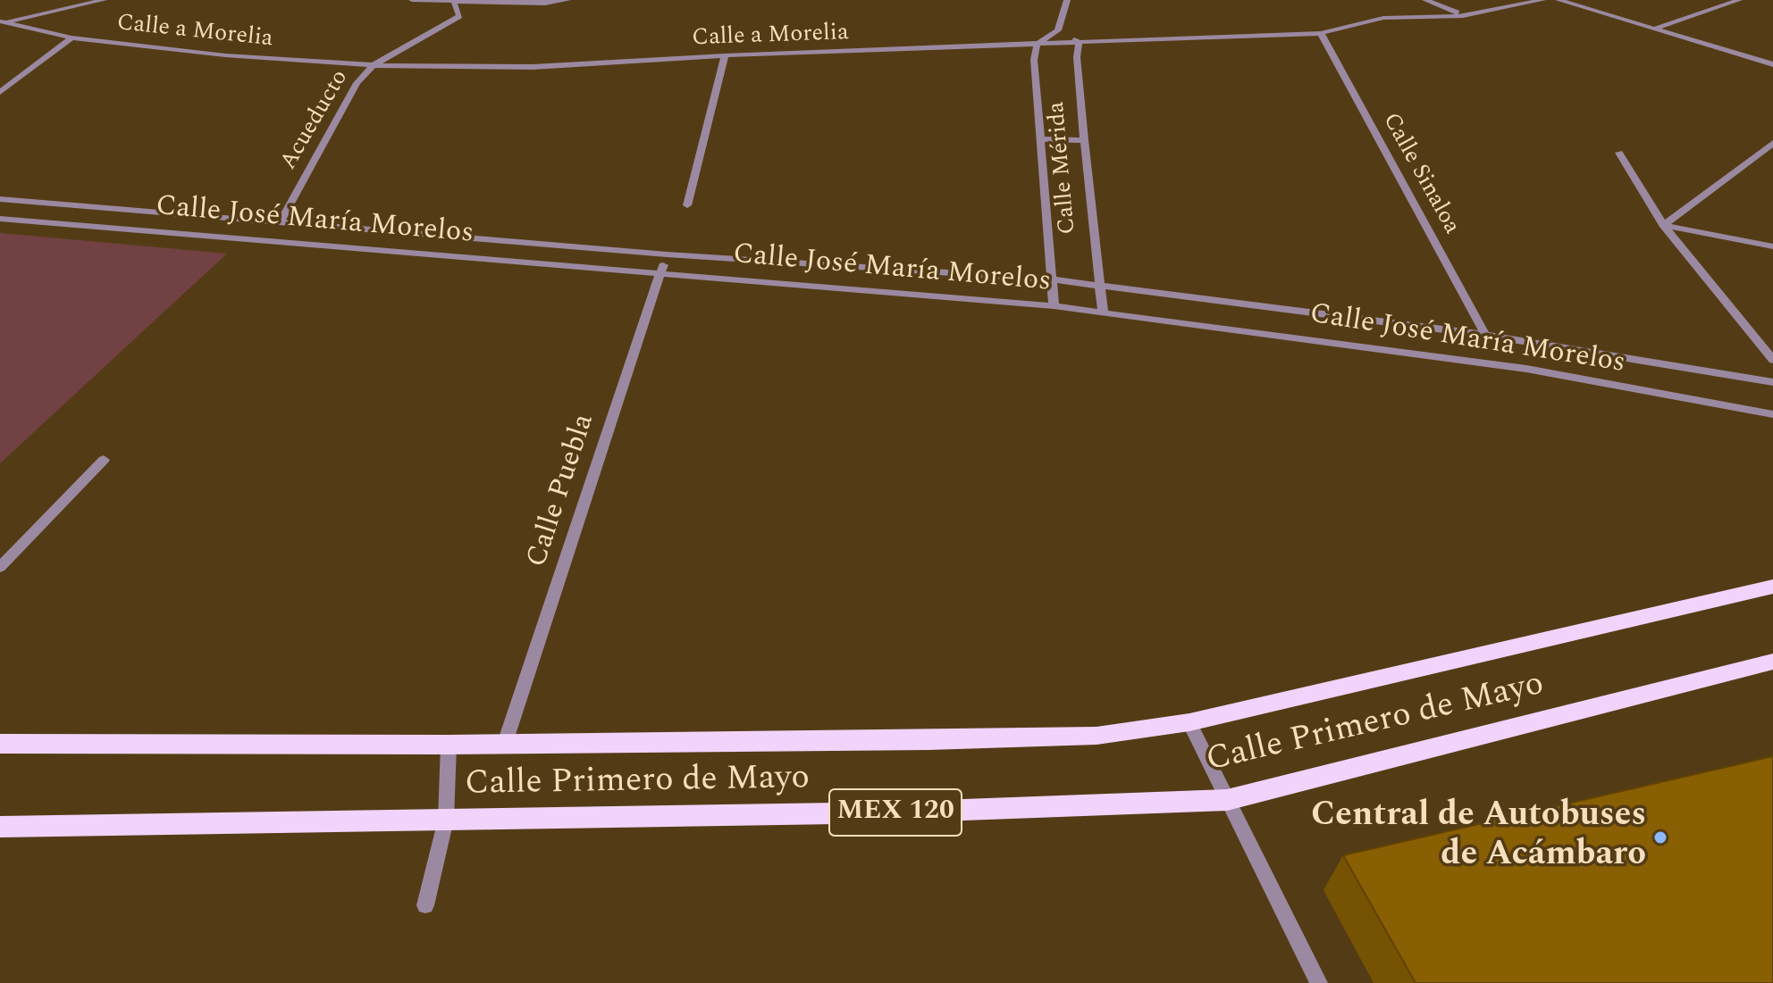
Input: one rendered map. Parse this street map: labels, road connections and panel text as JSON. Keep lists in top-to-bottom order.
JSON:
{
  "streets": {
    "main road": ["Calle Primero de Mayo", "MEX 120"],
    "street": [
      "Calle a Morelia",
      "Acueducto",
      "Calle Mérida",
      "Calle Sinaloa",
      "Calle José María Morelos",
      "Calle Puebla"
    ]
  },
  "crossings": [
    ["Calle a Morelia", "Acueducto"],
    ["Calle a Morelia", "Calle Mérida"],
    ["Calle a Morelia", "Calle Sinaloa"],
    ["Acueducto", "Calle José María Morelos"],
    ["Calle Mérida", "Calle José María Morelos"],
    ["Calle Sinaloa", "Calle José María Morelos"],
    ["Calle José María Morelos", "Calle Puebla"],
    ["Calle Puebla", "Calle Primero de Mayo"]
  ],
  "places": ["Central de Autobuses de Acámbaro"]
}
